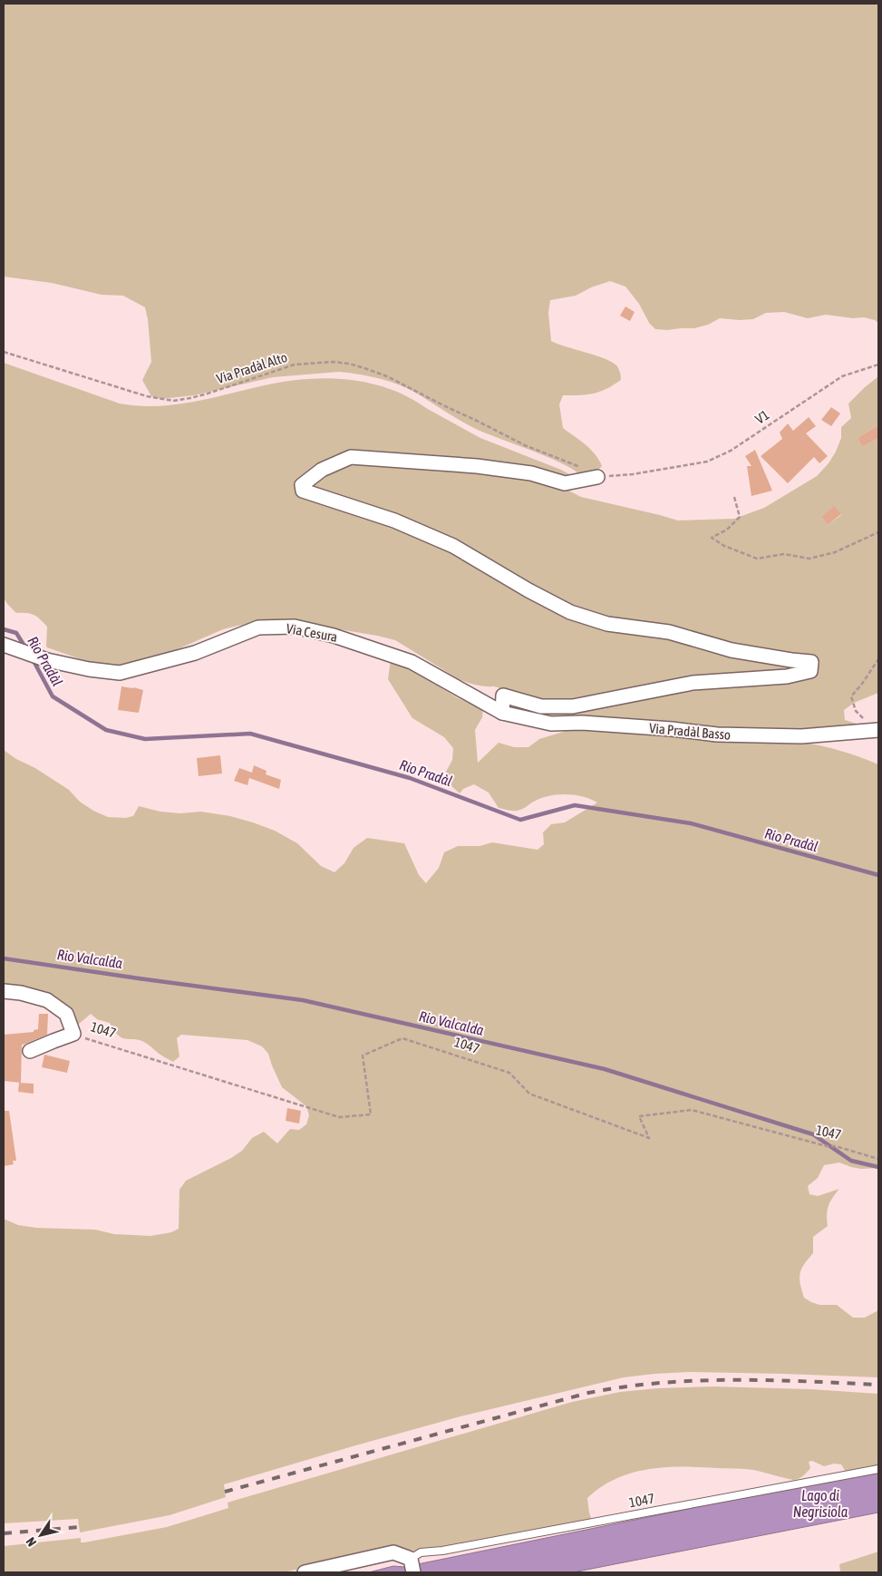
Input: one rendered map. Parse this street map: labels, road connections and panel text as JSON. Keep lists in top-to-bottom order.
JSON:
{
  "streets": {
    "street": ["Via Cesura", "Via Pradàl Basso"],
    "lane": ["1047"],
    "path": ["Via Pradàl Alto", "V1"]
  },
  "crossings": [
    ["Via Pradàl Alto", "V1"],
    ["Via Cesura", "Via Pradàl Basso"]
  ],
  "water": ["Rio Pradàl", "Rio Valcalda", "Lago di Negrisiola"],
  "north": "bottom left"
}
